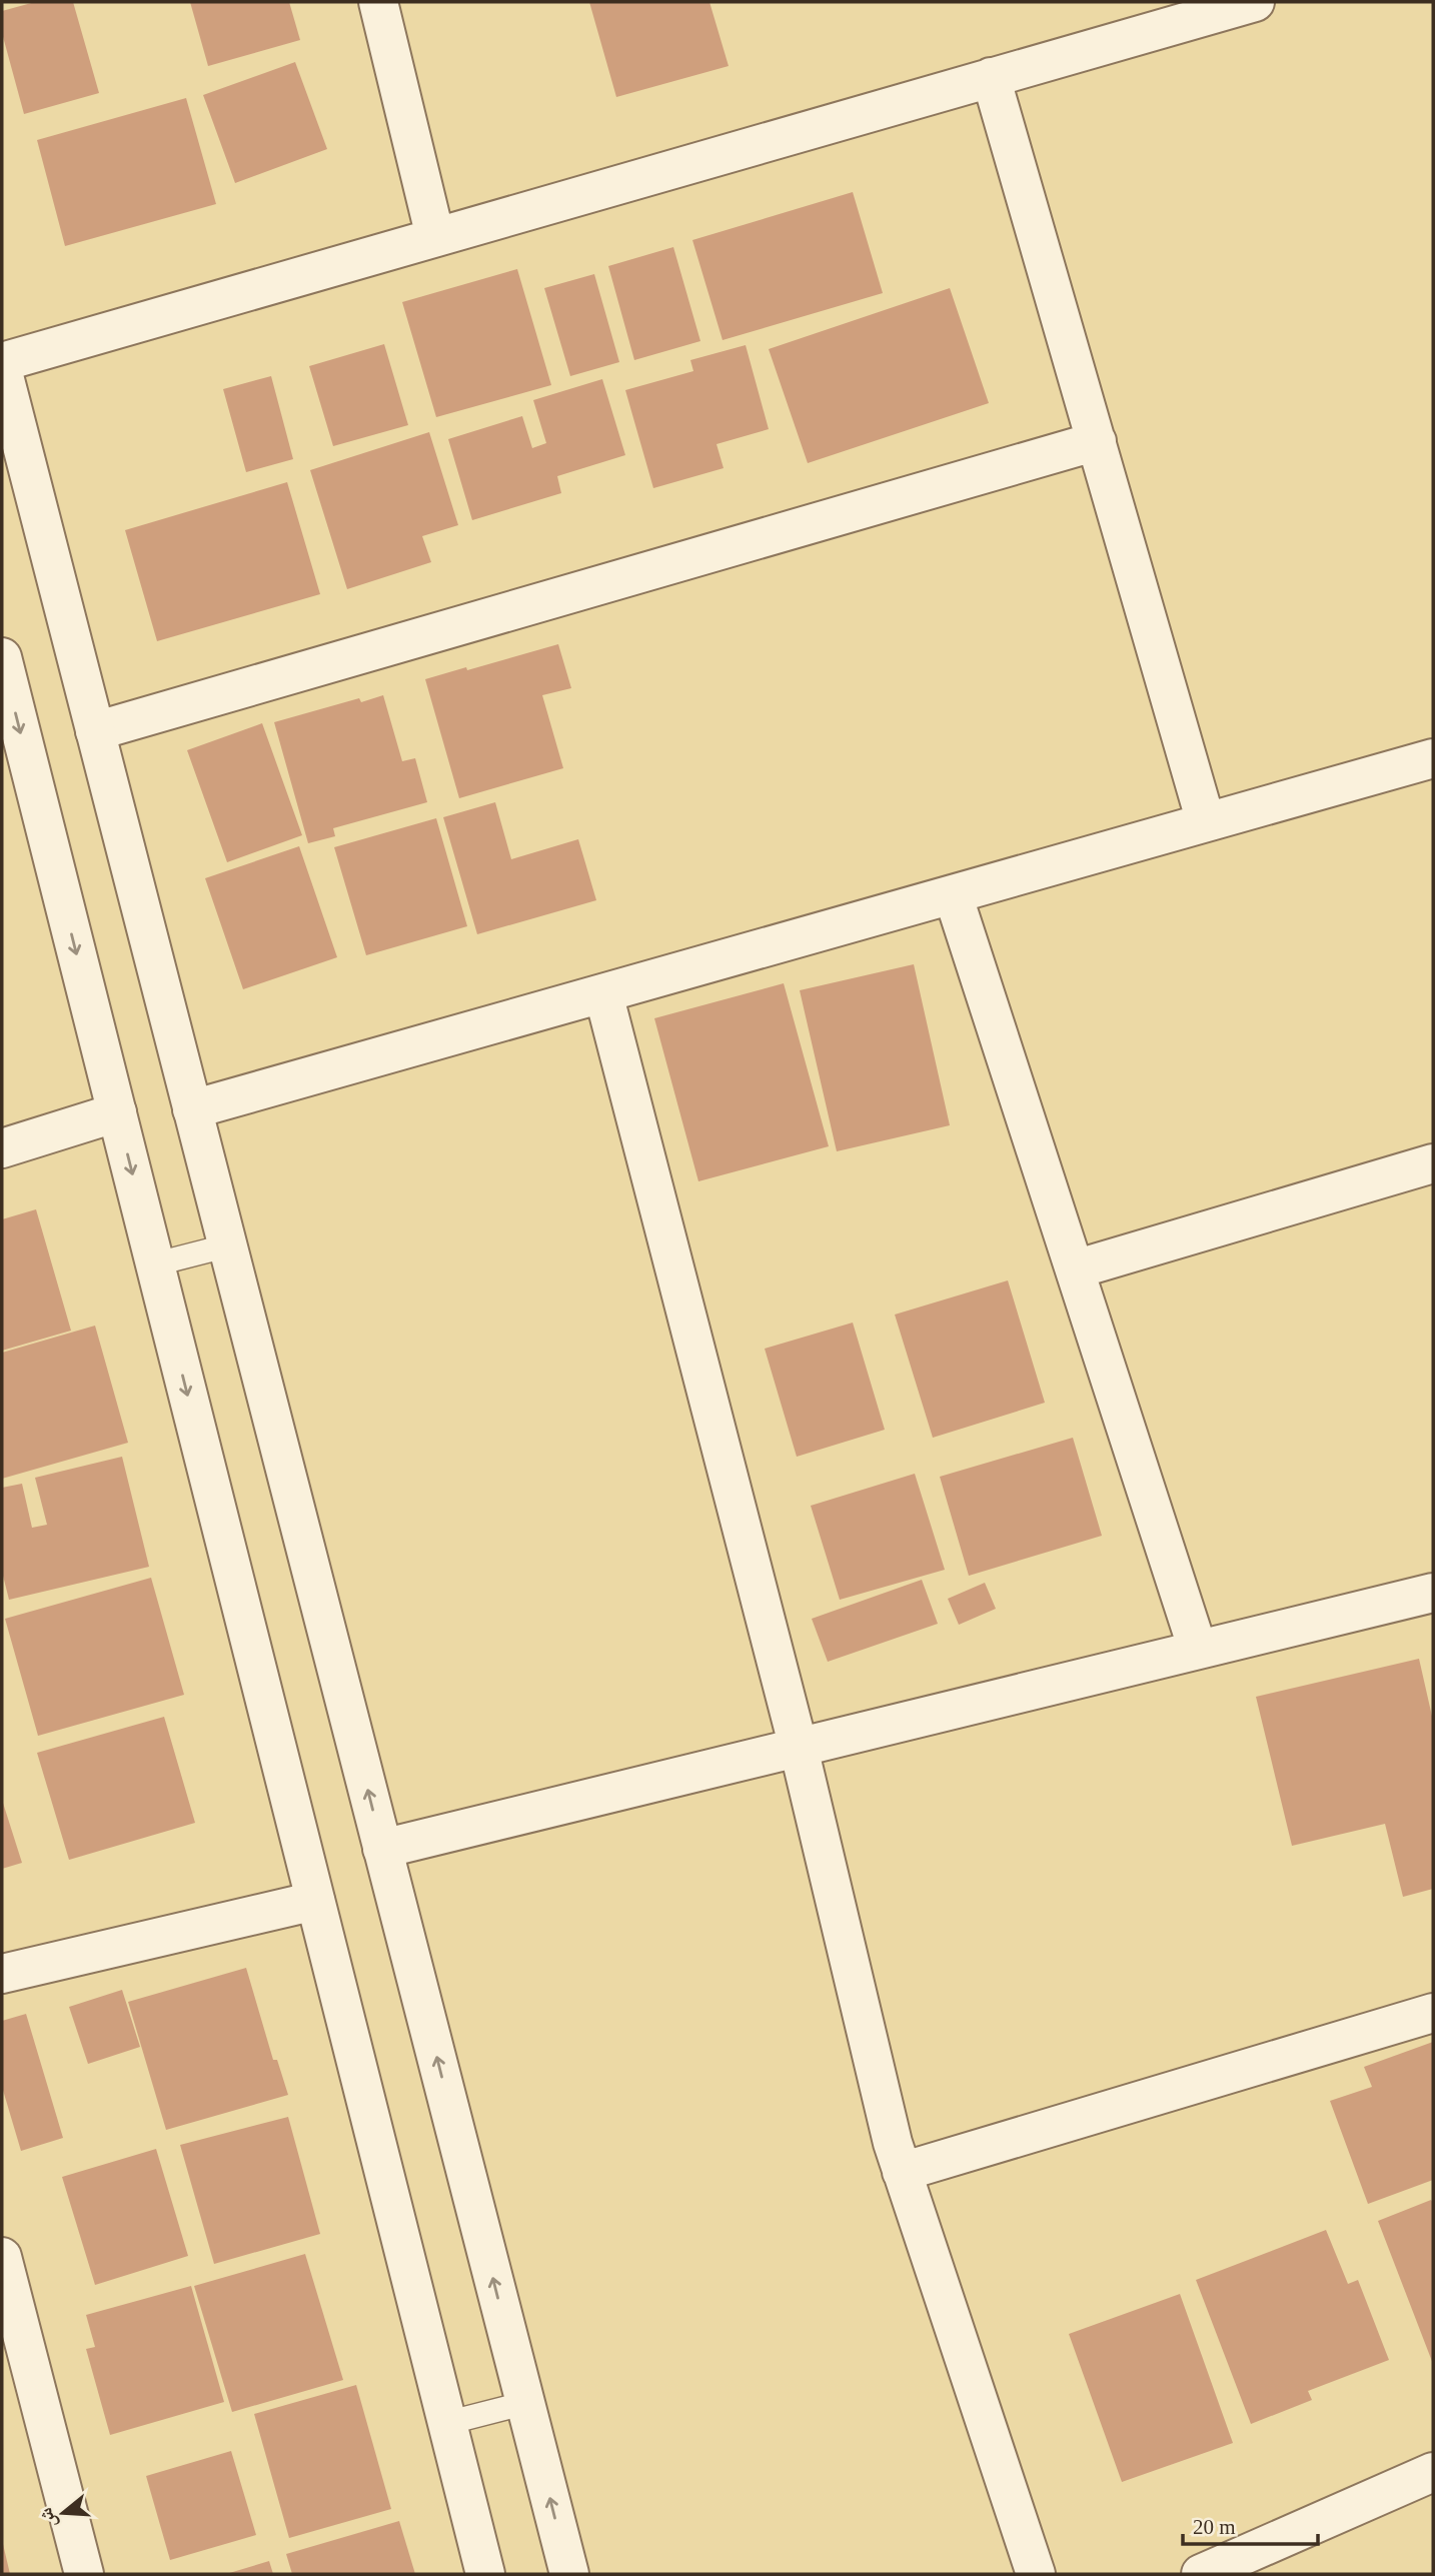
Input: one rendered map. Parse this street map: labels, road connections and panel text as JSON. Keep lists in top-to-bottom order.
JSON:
{
  "scale_bar": "20 m",
  "north": "left"
}
